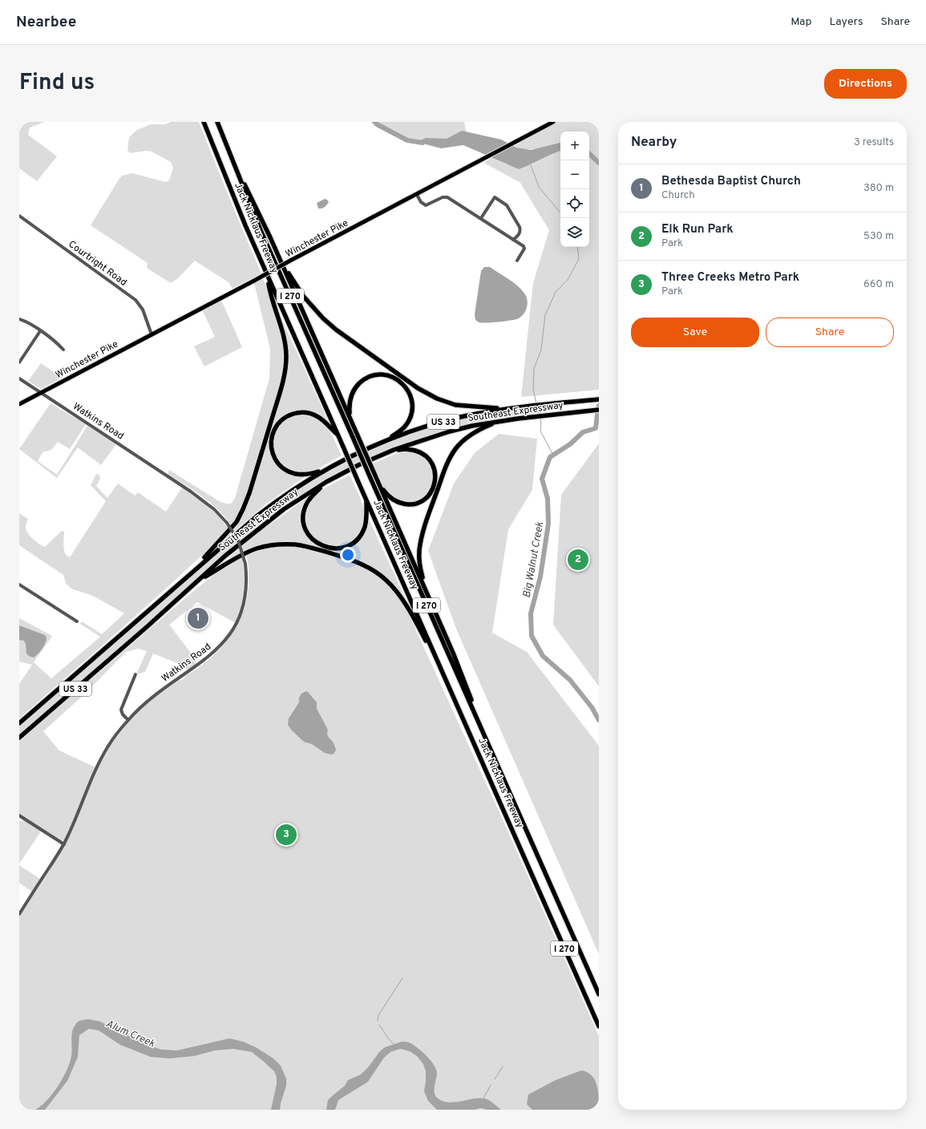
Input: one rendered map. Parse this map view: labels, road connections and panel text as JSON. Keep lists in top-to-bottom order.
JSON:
{
  "streets": {
    "highway": [
      "Jack Nicklaus Freeway",
      "I 270",
      "Southeast Expressway",
      "US 33"
    ],
    "main road": ["Winchester Pike"],
    "street": ["Courtright Road", "Watkins Road"]
  },
  "crossings": [
    ["Winchester Pike", "Courtright Road"],
    ["Winchester Pike", "Watkins Road"]
  ],
  "water": ["Big Walnut Creek", "Alum Creek"],
  "page": {
    "header": "Nearbee",
    "nav": ["Map", "Layers", "Share"],
    "title": "Find us",
    "buttons": [
      "Directions",
      ["Save", "Share"]
    ],
    "heading": ["Nearby", "3 results"],
    "map_buttons": ["+", "−"],
    "list": [
      {
        "mark": "1",
        "name": "Bethesda Baptist Church",
        "note": "Church",
        "value": "380 m"
      },
      {
        "mark": "2",
        "name": "Elk Run Park",
        "note": "Park",
        "value": "530 m"
      },
      {
        "mark": "3",
        "name": "Three Creeks Metro Park",
        "note": "Park",
        "value": "660 m"
      }
    ],
    "pins": ["2", "1", "3"]
  }
}
